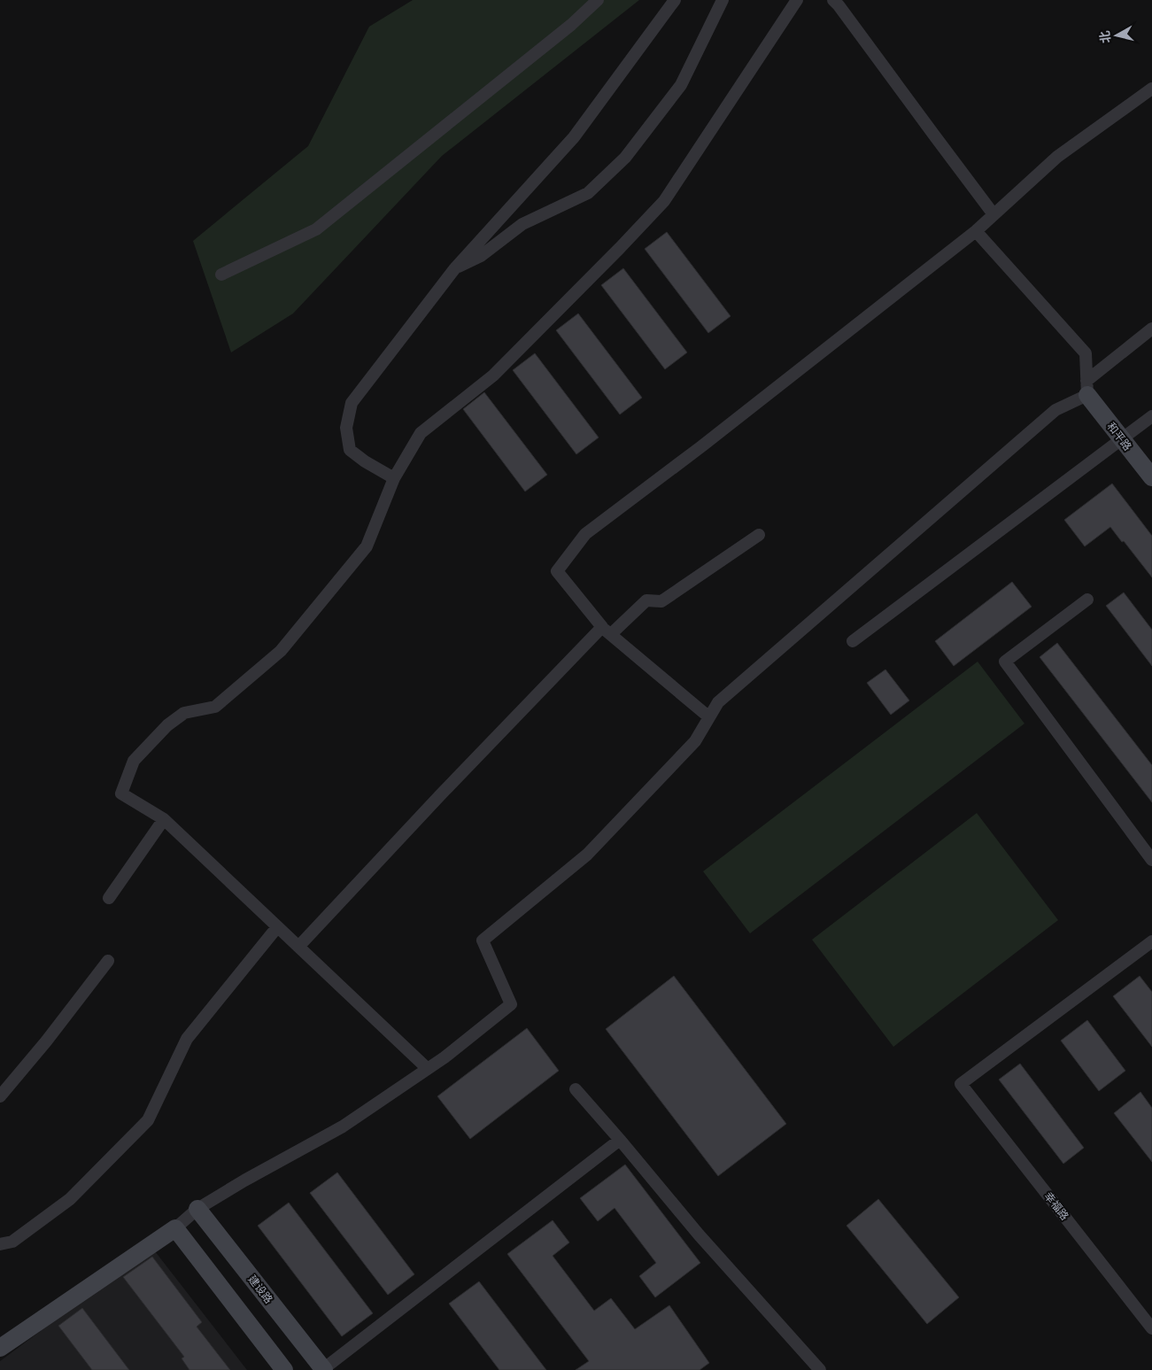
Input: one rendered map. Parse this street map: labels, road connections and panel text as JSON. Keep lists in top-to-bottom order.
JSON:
{
  "streets": {
    "street": ["和平路", "幸福路", "建设路"]
  },
  "north": "left"
}
